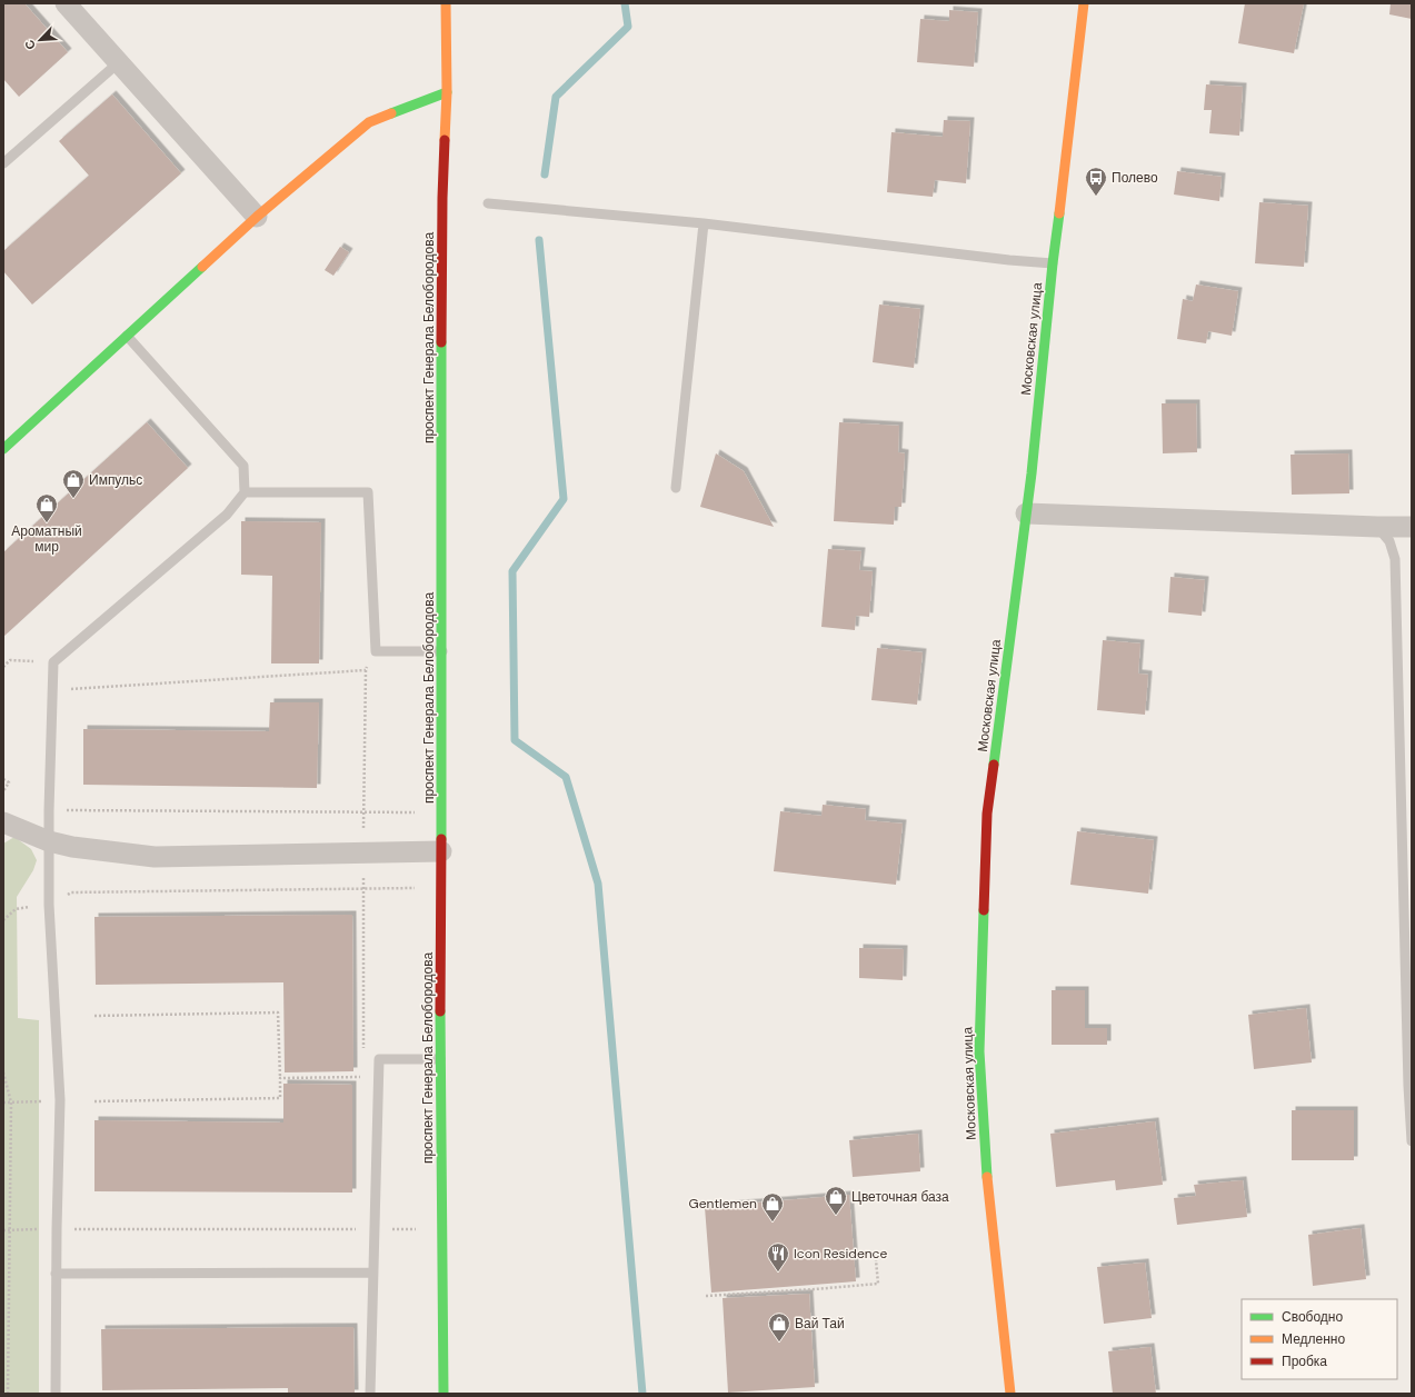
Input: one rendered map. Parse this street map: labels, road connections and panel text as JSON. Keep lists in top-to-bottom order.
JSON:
{
  "streets": {
    "street": ["проспект Генерала Белобородова", "Московская улица"]
  },
  "places": {
    "bus stop": ["Полево"],
    "shop": [
      "Импульс",
      "Ароматный мир",
      "Цветочная база",
      "Gentlemen",
      "Вай Тай"
    ],
    "restaurant": ["Icon Residence"]
  },
  "legend": ["Свободно", "Медленно", "Пробка"],
  "north": "bottom left"
}
